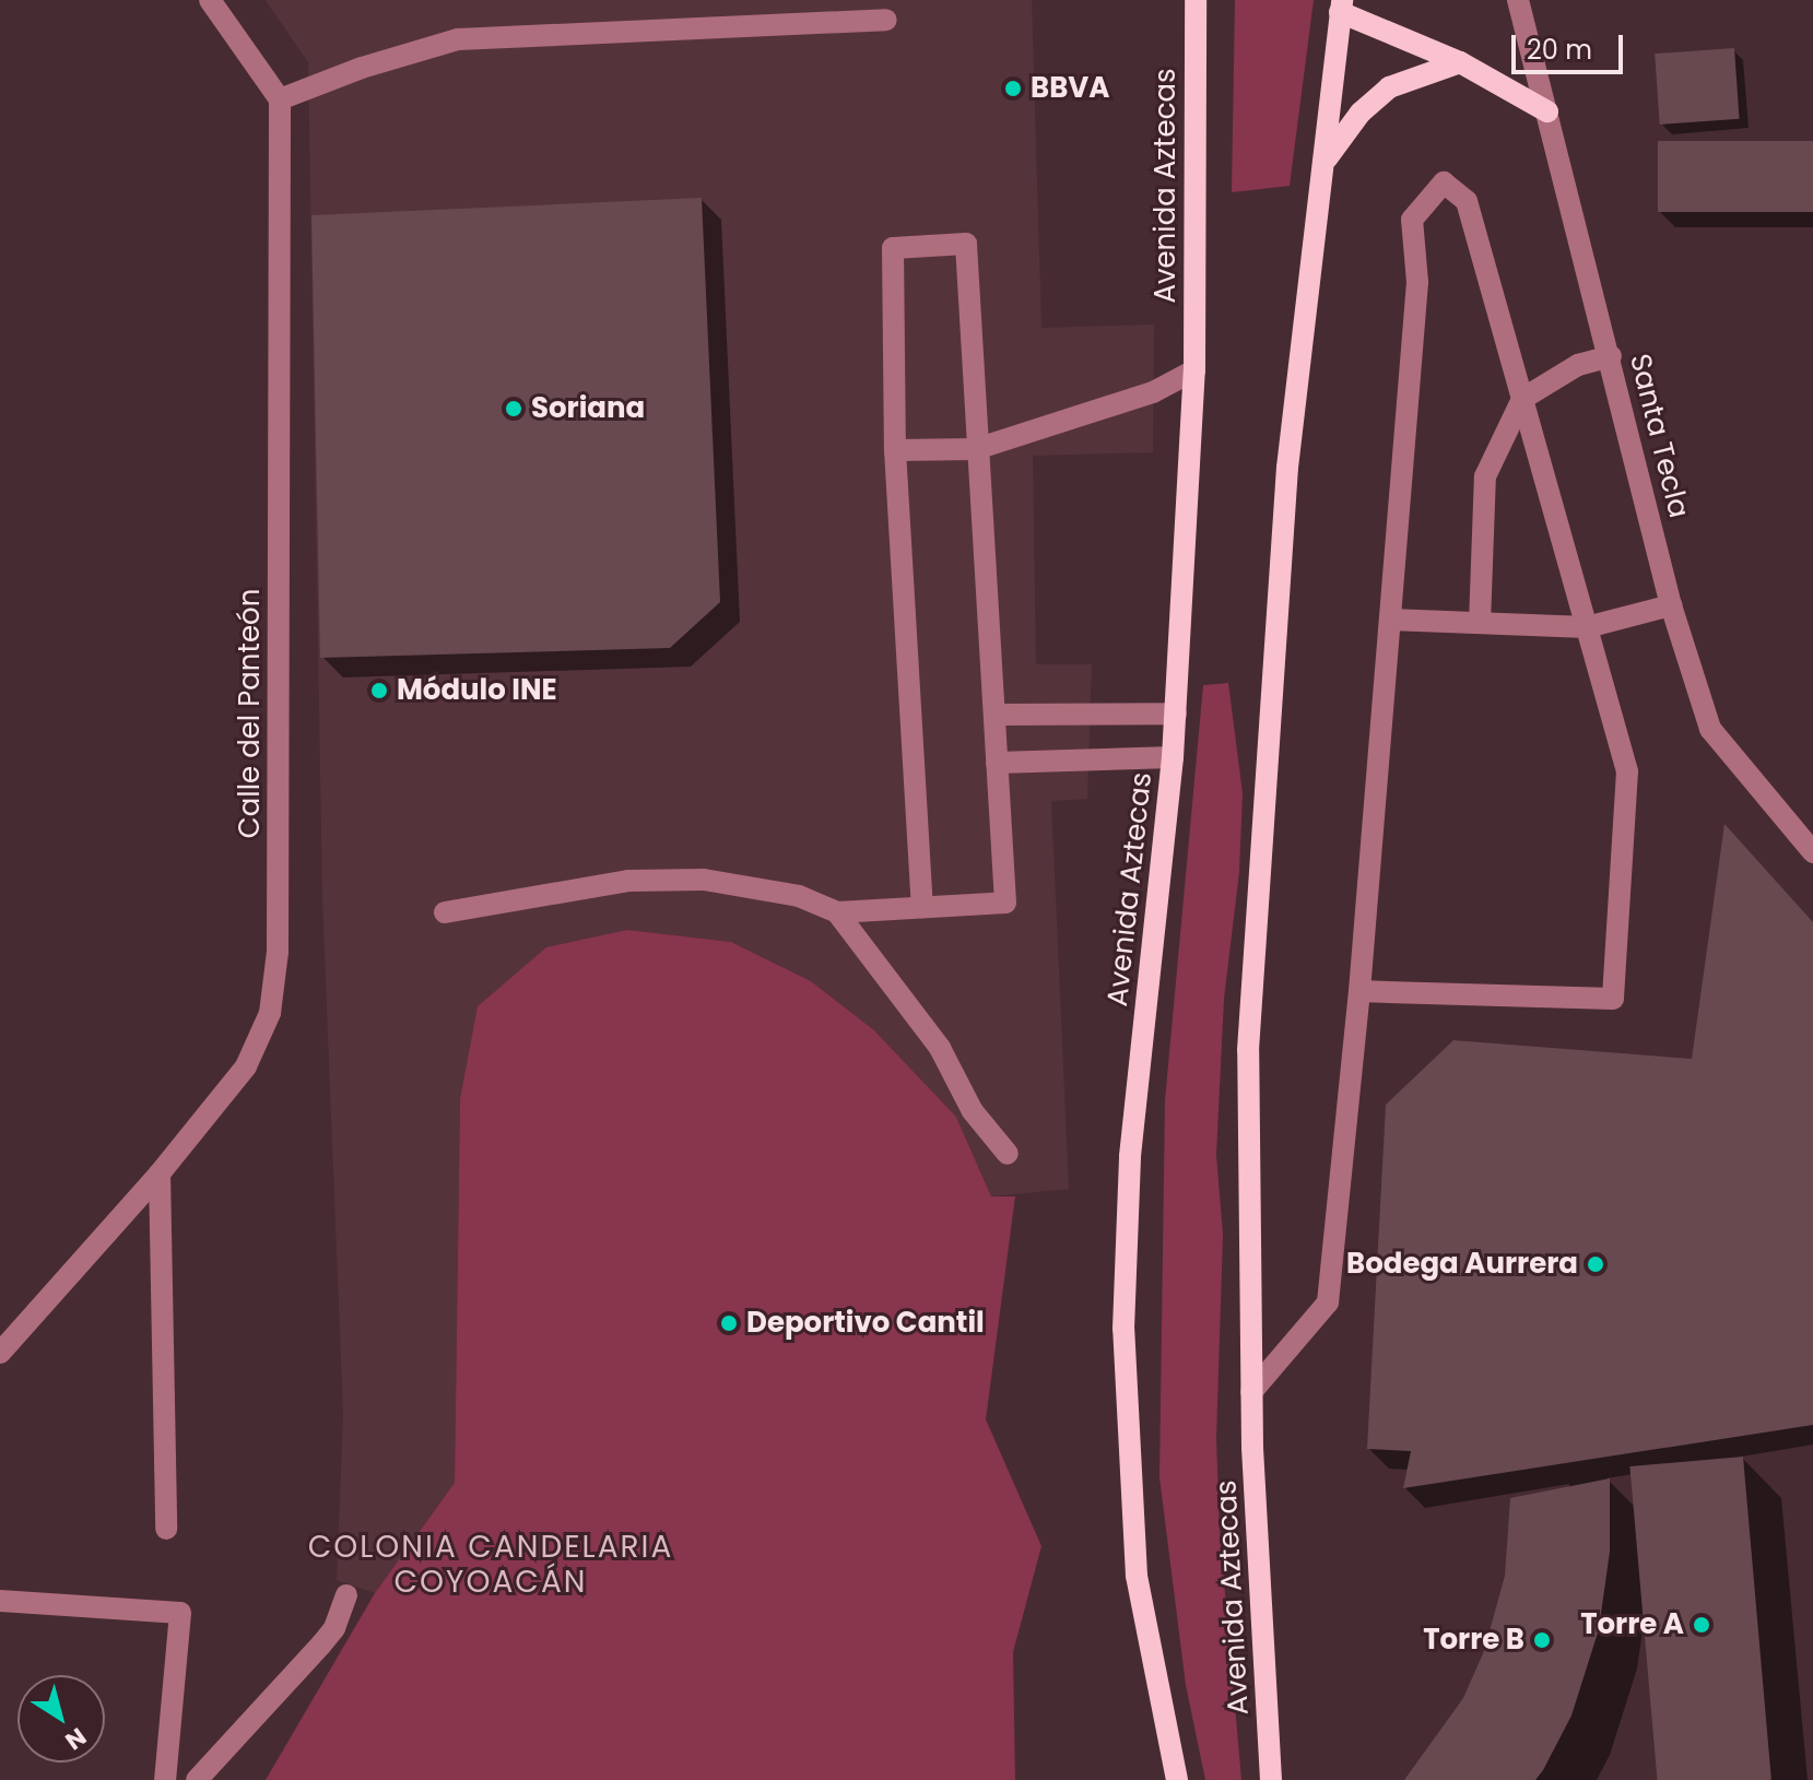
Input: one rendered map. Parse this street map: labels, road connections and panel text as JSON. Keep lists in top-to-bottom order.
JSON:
{
  "streets": {
    "main road": ["Avenida Aztecas"],
    "street": ["Santa Tecla", "Calle del Panteón"]
  },
  "districts": ["COLONIA CANDELARIA COYOACÁN"],
  "places": [
    "BBVA",
    "Soriana",
    "Módulo INE",
    "Bodega Aurrera",
    "Deportivo Cantil",
    "Torre A",
    "Torre B"
  ],
  "scale_bar": "20 m",
  "north": "bottom right"
}
